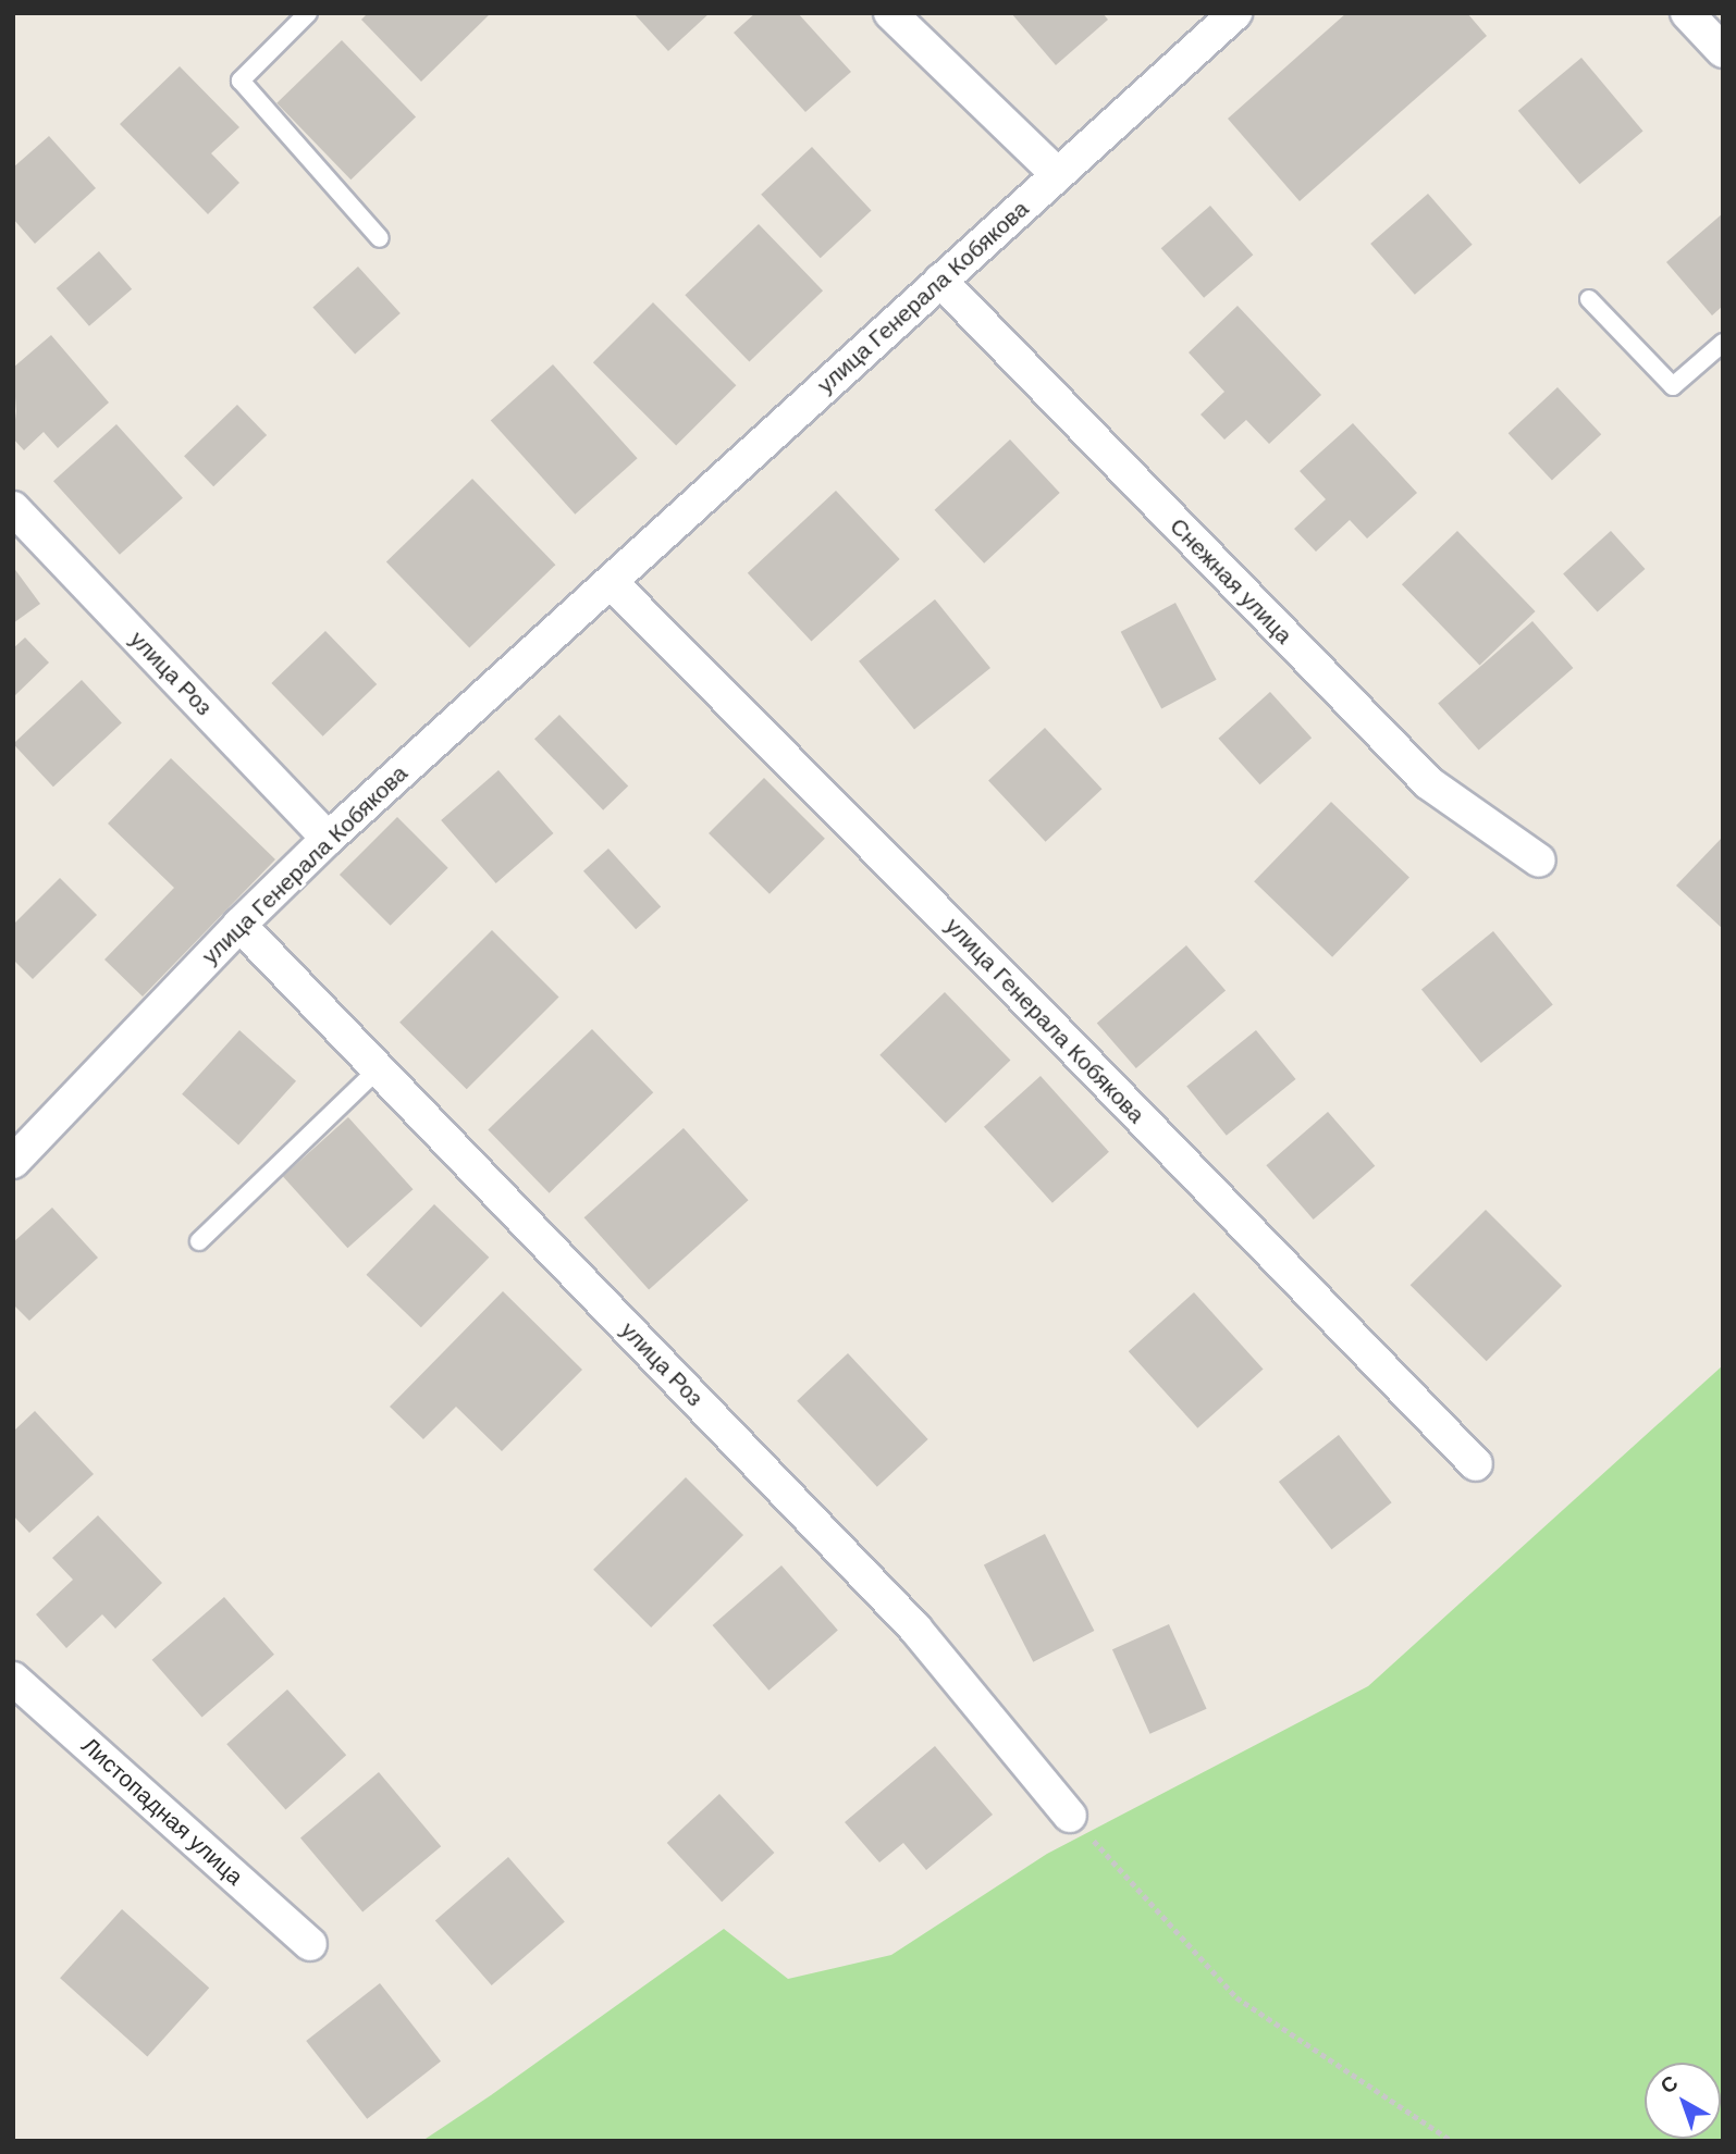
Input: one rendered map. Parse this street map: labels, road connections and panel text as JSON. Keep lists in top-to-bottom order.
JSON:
{
  "streets": {
    "street": [
      "улица Генерала Кобякова",
      "Снежная улица",
      "улица Роз",
      "Листопадная улица"
    ]
  },
  "crossings": [
    ["улица Генерала Кобякова", "Снежная улица"],
    ["улица Генерала Кобякова", "улица Роз"]
  ],
  "north": "top left"
}
